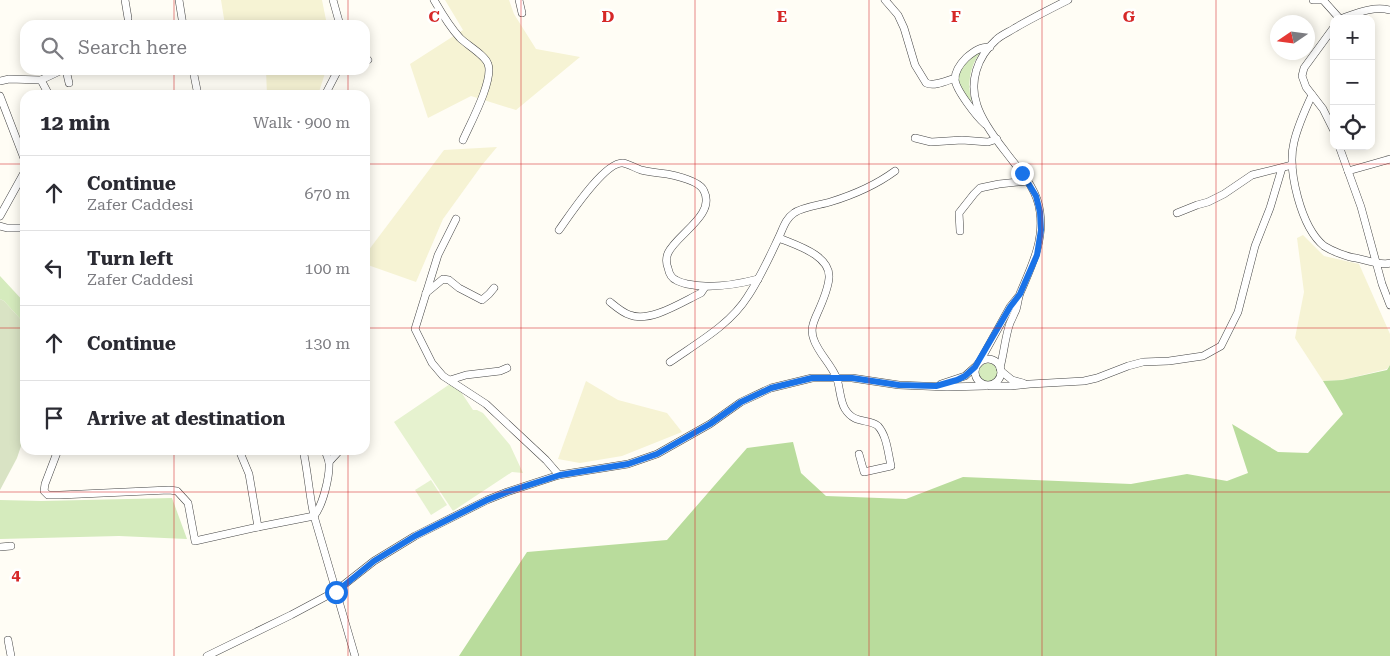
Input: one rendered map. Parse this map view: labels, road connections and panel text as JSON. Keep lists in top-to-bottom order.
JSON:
{
  "north": "left",
  "page": {
    "map_buttons": ["+", "−"],
    "search": "Search here",
    "heading": ["12 min", "Walk · 900 m"],
    "list": [
      ["Continue", "Zafer Caddesi", "670 m"],
      ["Turn left", "Zafer Caddesi", "100 m"],
      ["Continue", "130 m"],
      "Arrive at destination"
    ]
  },
  "grid": {
    "columns": [
      "C",
      "D",
      "E",
      "F",
      "G"
    ],
    "rows": ["4"]
  }
}
